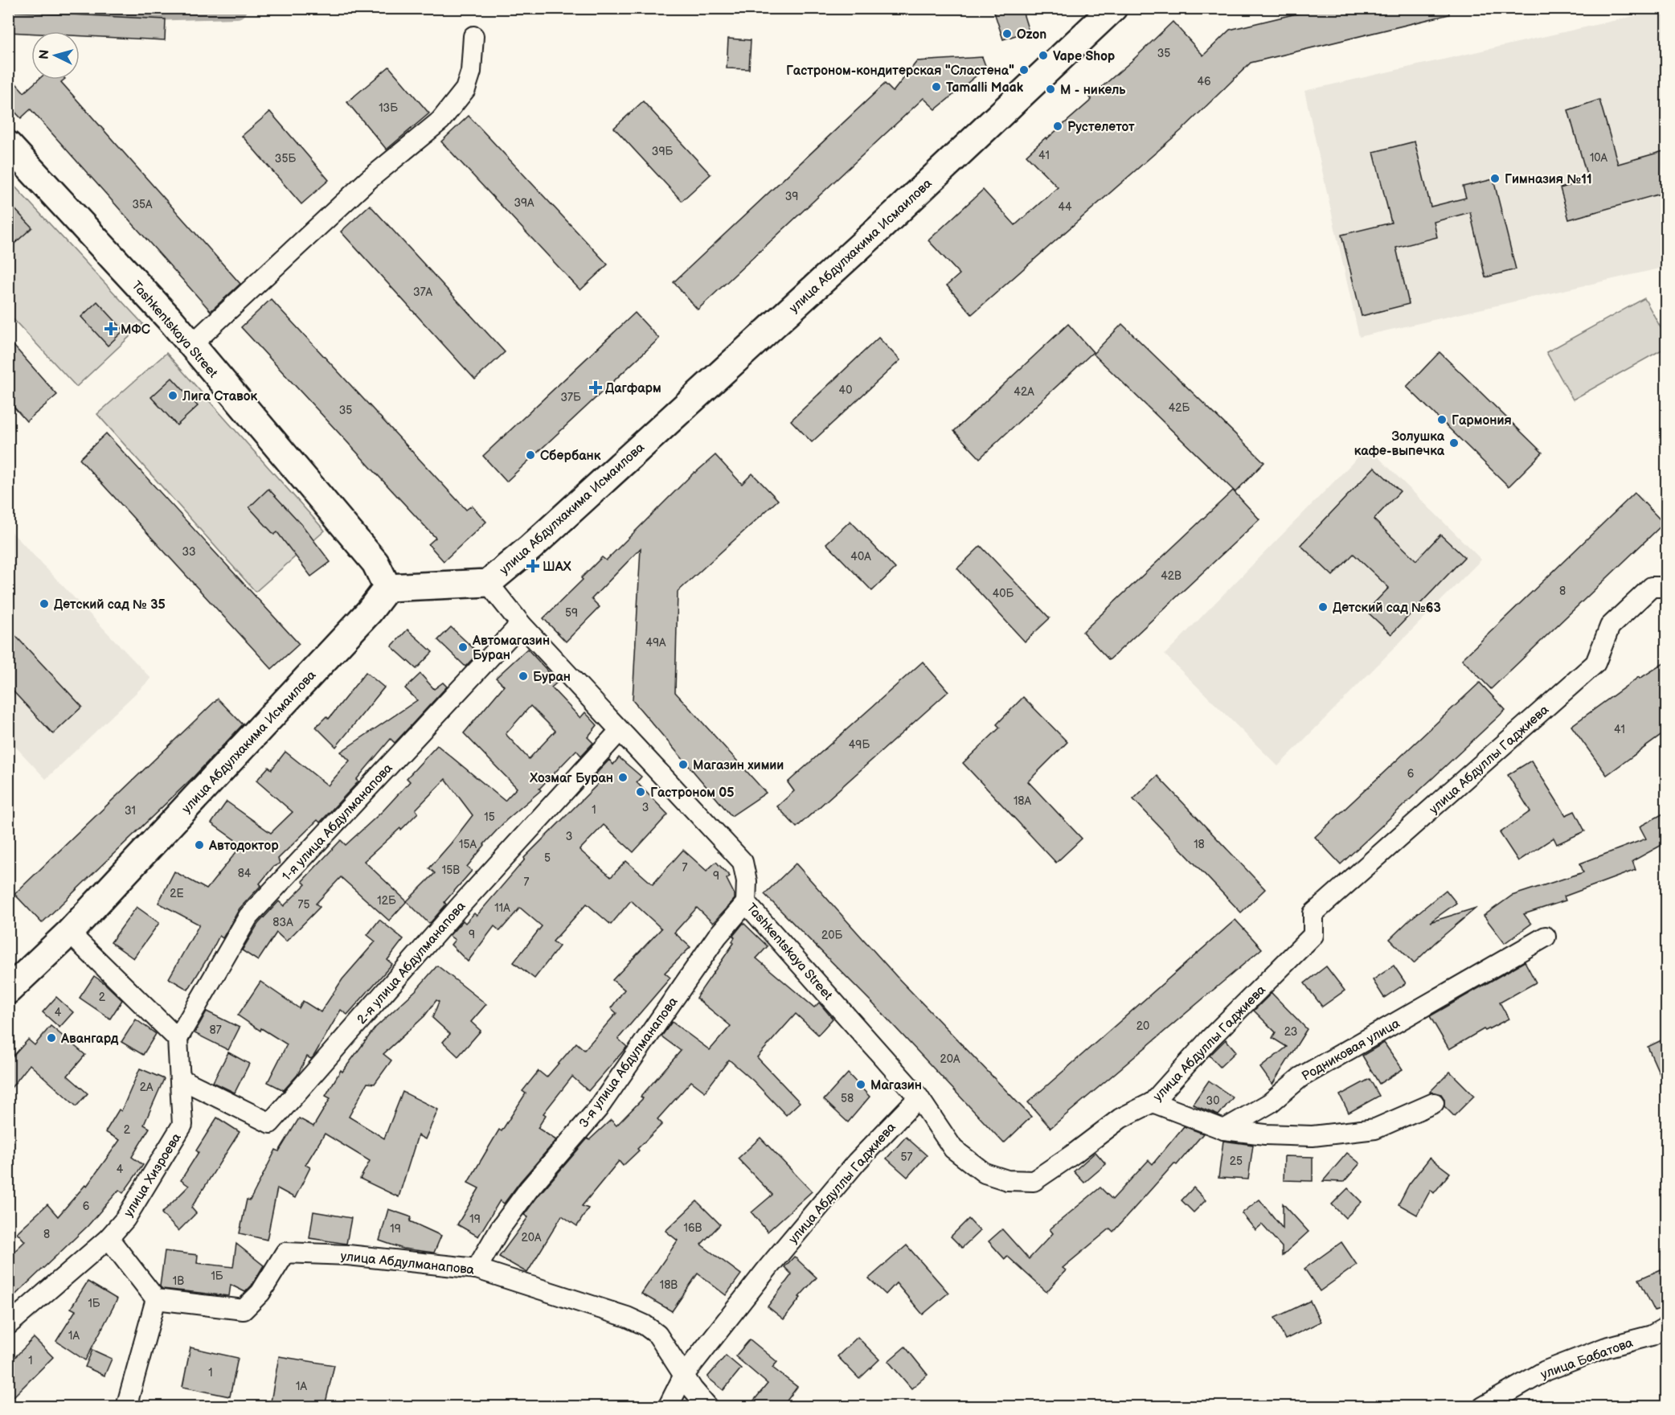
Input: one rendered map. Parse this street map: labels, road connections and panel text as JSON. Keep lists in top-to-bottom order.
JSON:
{
  "streets": {
    "main road": ["улица Абдулхакима Исмаилова", "Tashkentskaya Street"],
    "street": [
      "улица Абдуллы Гаджиева",
      "1-я улица Абдулманапова",
      "2-я улица Абдулманапова",
      "Родниковая улица",
      "3-я улица Абдулманапова",
      "улица Хизроева",
      "улица Абдулманапова",
      "улица Бабатова"
    ]
  },
  "crossings": [
    ["улица Абдулхакима Исмаилова", "Tashkentskaya Street"],
    ["Tashkentskaya Street", "улица Абдуллы Гаджиева"],
    ["Tashkentskaya Street", "1-я улица Абдулманапова"],
    ["Tashkentskaya Street", "2-я улица Абдулманапова"],
    ["Tashkentskaya Street", "3-я улица Абдулманапова"],
    ["улица Абдуллы Гаджиева", "улица Абдулманапова"],
    ["1-я улица Абдулманапова", "улица Хизроева"],
    ["2-я улица Абдулманапова", "улица Хизроева"],
    ["3-я улица Абдулманапова", "улица Абдулманапова"]
  ],
  "places": {
    "other": [
      "Ozon",
      "Vape Shop",
      "Гастроном-кондитерская \"Сластена\"",
      "Tamalli Maak",
      "М - никель",
      "Рустелетот",
      "Гимназия №11",
      "Лига Ставок",
      "Гармония",
      "Золушка кафе-выпечка",
      "Сбербанк",
      "Детский сад № 35",
      "Детский сад №63",
      "Автомагазин Буран",
      "Буран",
      "Магазин химии",
      "Хозмаг Буран",
      "Гастроном 05",
      "Автодоктор",
      "Авангард",
      "Магазин"
    ],
    "health": ["МФС", "Дагфарм", "ШАХ"]
  },
  "house_numbers": [
    "35",
    "46",
    "13Б",
    "39Б",
    "41",
    "10А",
    "35Б",
    "39",
    "39А",
    "35А",
    "44",
    "37А",
    "40",
    "42А",
    "37Б",
    "42Б",
    "35",
    "33",
    "40А",
    "42В",
    "8",
    "40Б",
    "59",
    "49А",
    "41",
    "49Б",
    "6",
    "18А",
    "3",
    "1",
    "31",
    "15",
    "3",
    "15А",
    "18",
    "5",
    "7",
    "15В",
    "84",
    "9",
    "7",
    "2Е",
    "12Б",
    "75",
    "11А",
    "83А",
    "9",
    "20Б",
    "2",
    "4",
    "20",
    "87",
    "23",
    "20А",
    "2А",
    "58",
    "30",
    "2",
    "57",
    "25",
    "4",
    "6",
    "19",
    "16В",
    "19",
    "8",
    "20А",
    "1Б",
    "1В",
    "18В",
    "1Б",
    "1А",
    "1",
    "1",
    "1А"
  ],
  "north": "left"
}
